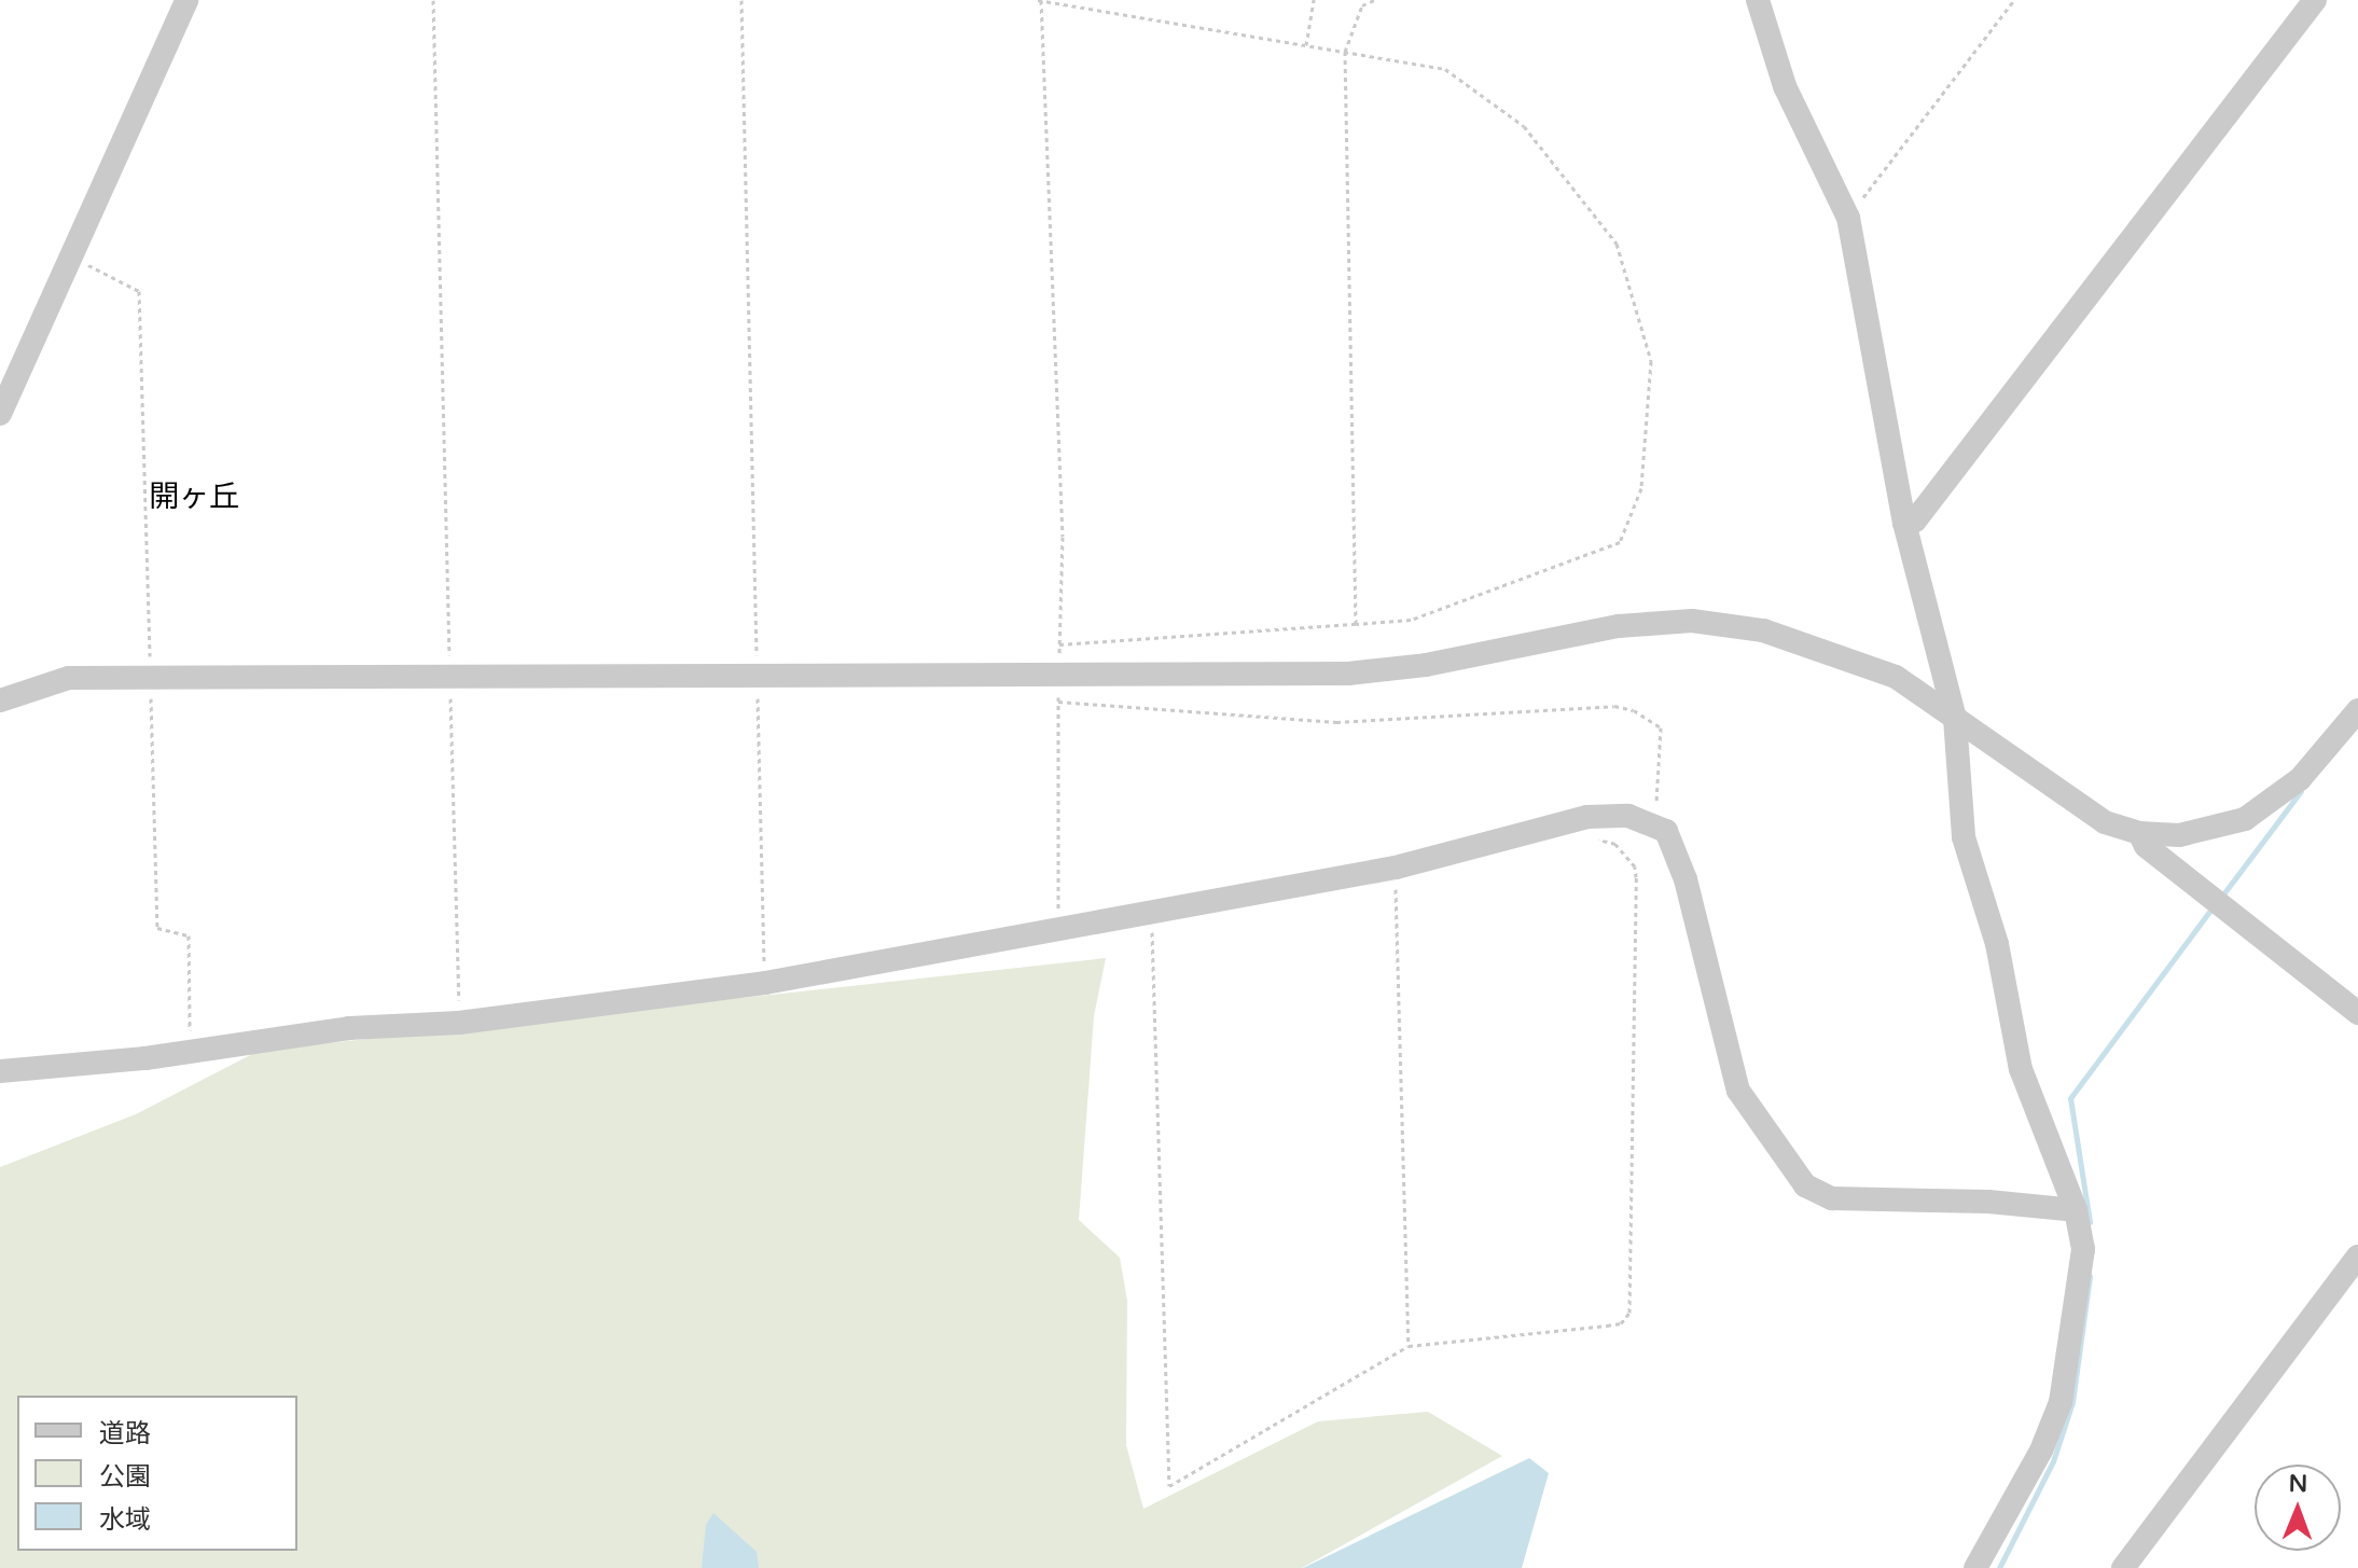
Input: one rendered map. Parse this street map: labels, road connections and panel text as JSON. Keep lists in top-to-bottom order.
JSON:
{
  "districts": ["開ヶ丘"],
  "legend": ["道路", "公園", "水域"],
  "north": "top"
}
